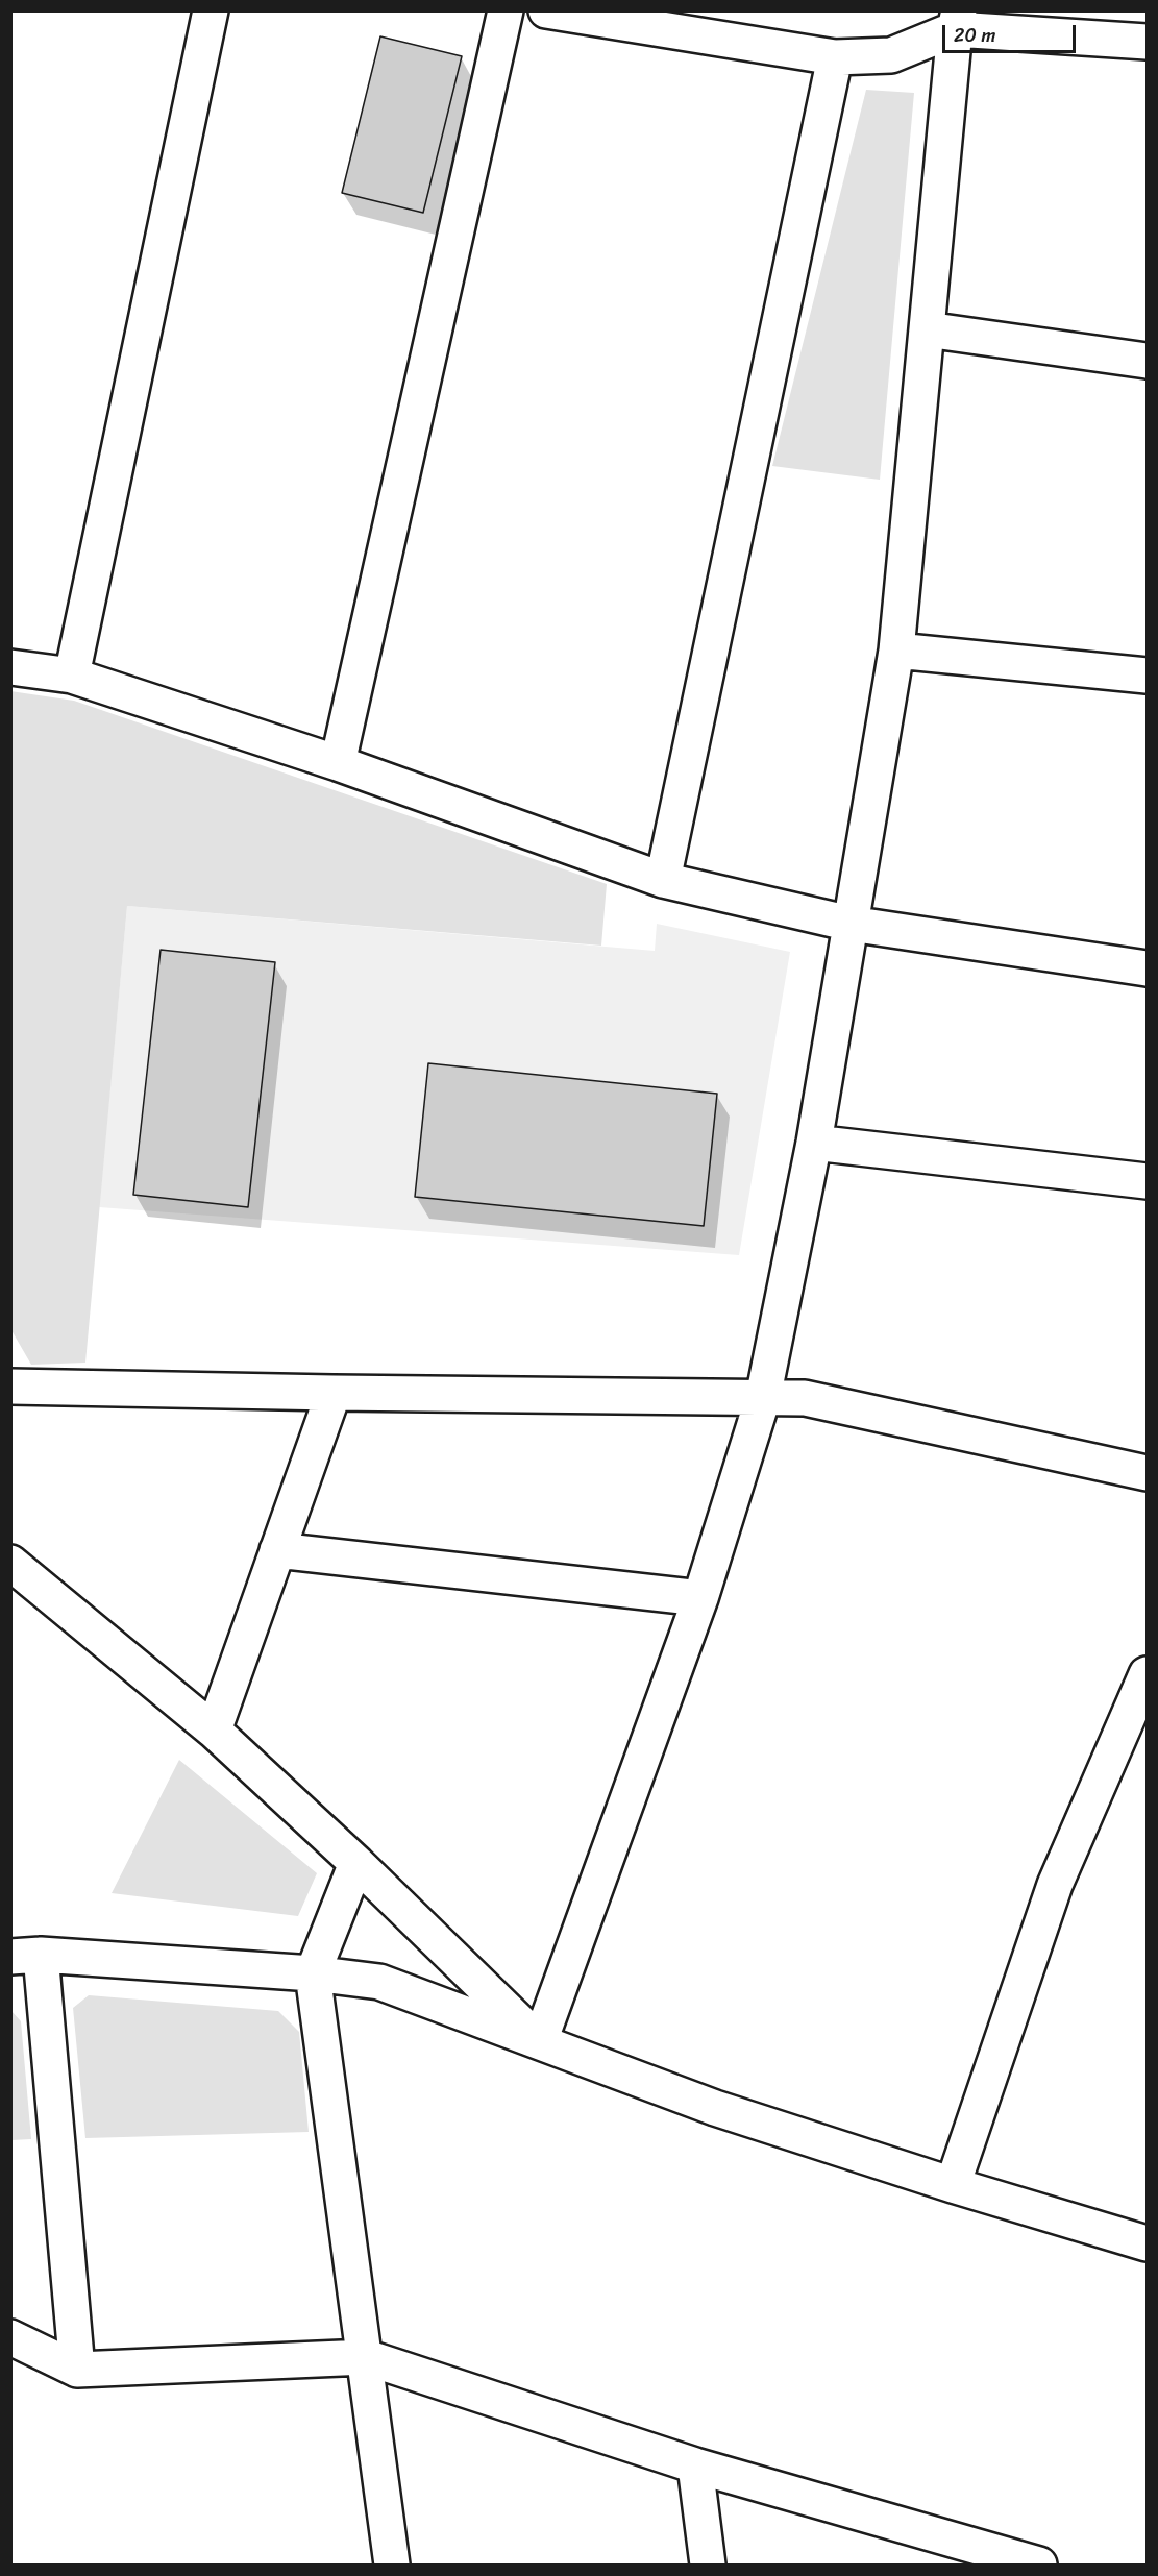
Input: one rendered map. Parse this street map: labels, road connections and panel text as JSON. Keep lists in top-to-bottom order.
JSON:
{
  "scale_bar": "20 m"
}
